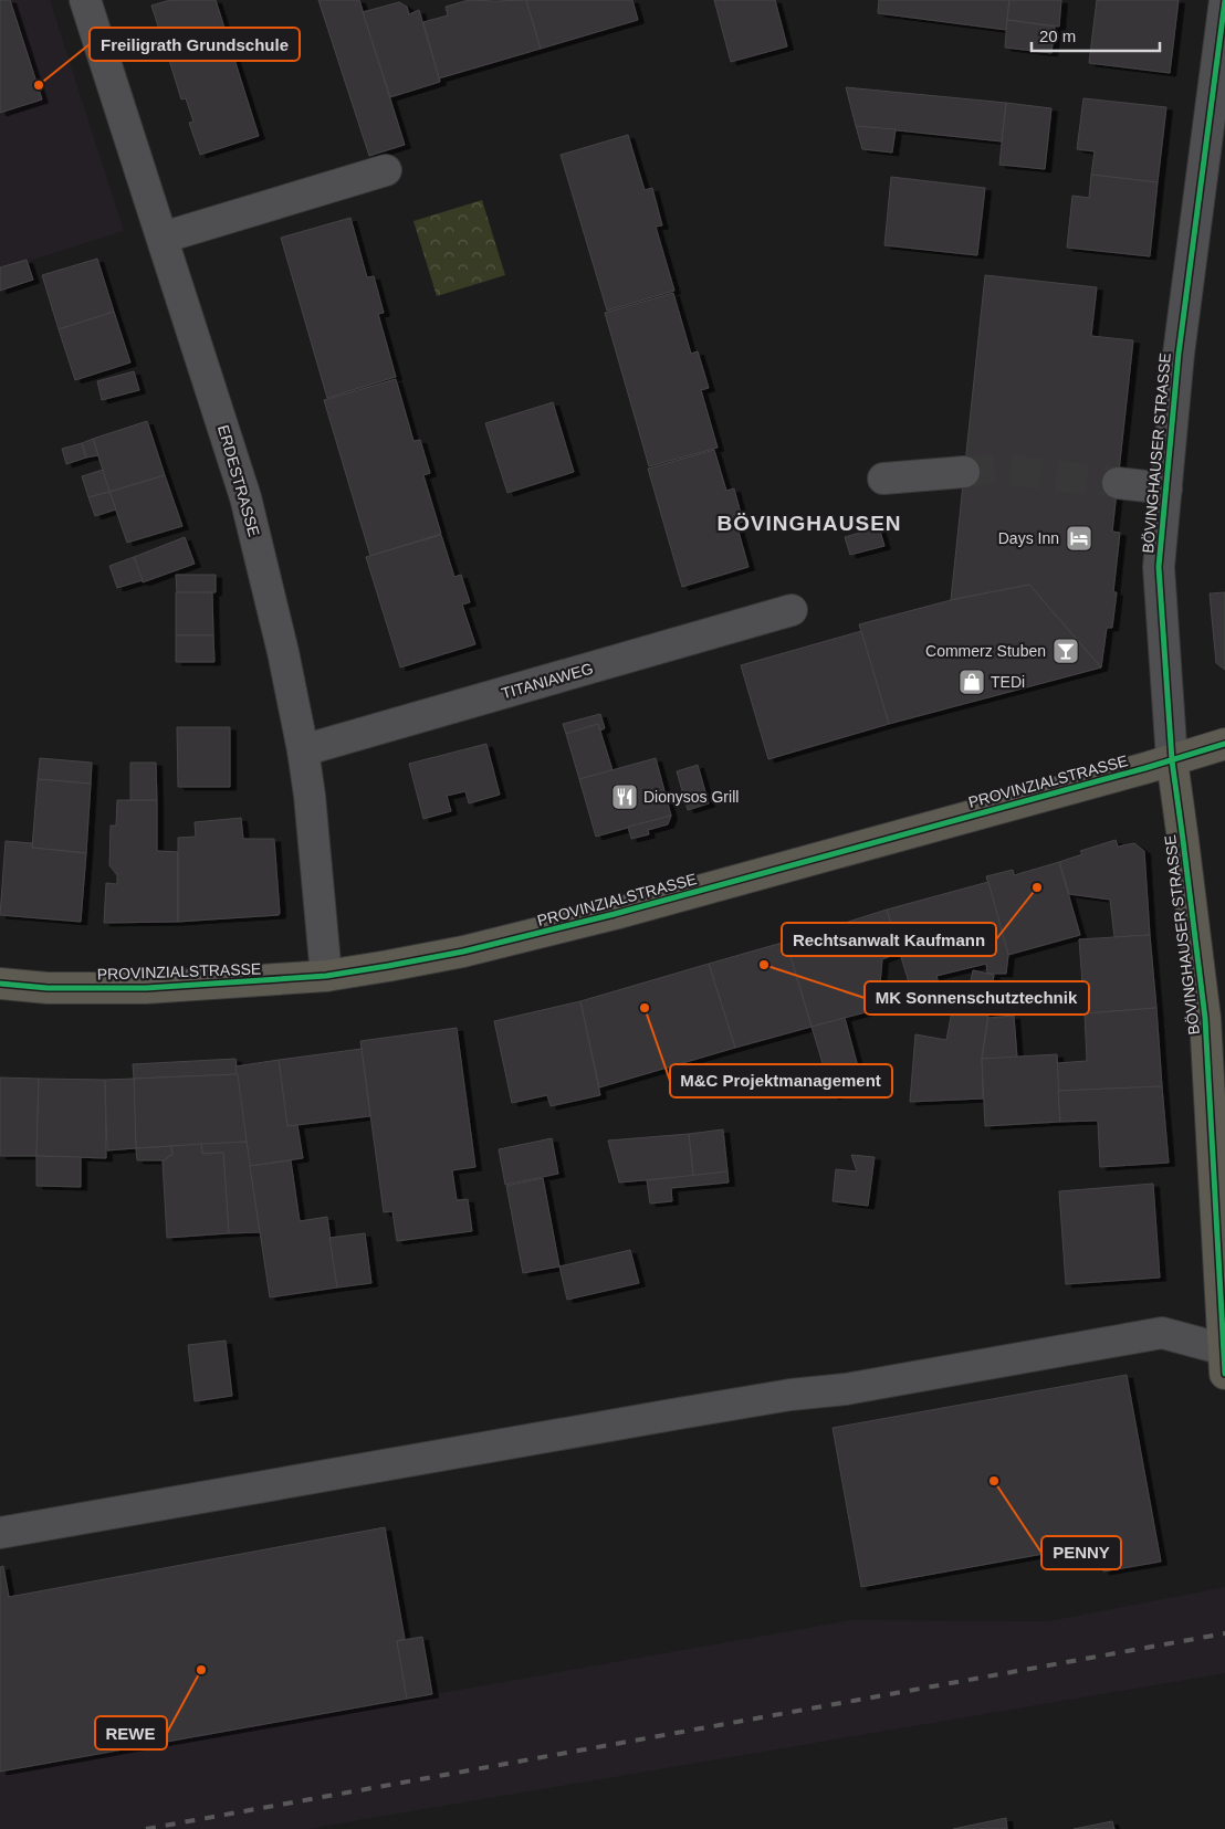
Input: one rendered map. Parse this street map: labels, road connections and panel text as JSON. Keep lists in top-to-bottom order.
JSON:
{
  "streets": {
    "main road": ["BÖVINGHAUSER STRASSE", "PROVINZIALSTRASSE"],
    "street": ["ERDESTRASSE", "TITANIAWEG"]
  },
  "crossings": [
    ["BÖVINGHAUSER STRASSE", "PROVINZIALSTRASSE"],
    ["ERDESTRASSE", "TITANIAWEG"],
    ["ERDESTRASSE", "PROVINZIALSTRASSE"]
  ],
  "districts": ["BÖVINGHAUSEN"],
  "places": {
    "other": [
      "Freiligrath Grundschule",
      "Rechtsanwalt Kaufmann",
      "MK Sonnenschutztechnik",
      "M&C Projektmanagement",
      "PENNY",
      "REWE"
    ],
    "hotel": ["Days Inn"],
    "bar": ["Commerz Stuben"],
    "shop": ["TEDi"],
    "restaurant": ["Dionysos Grill"]
  },
  "scale_bar": "20 m"
}
